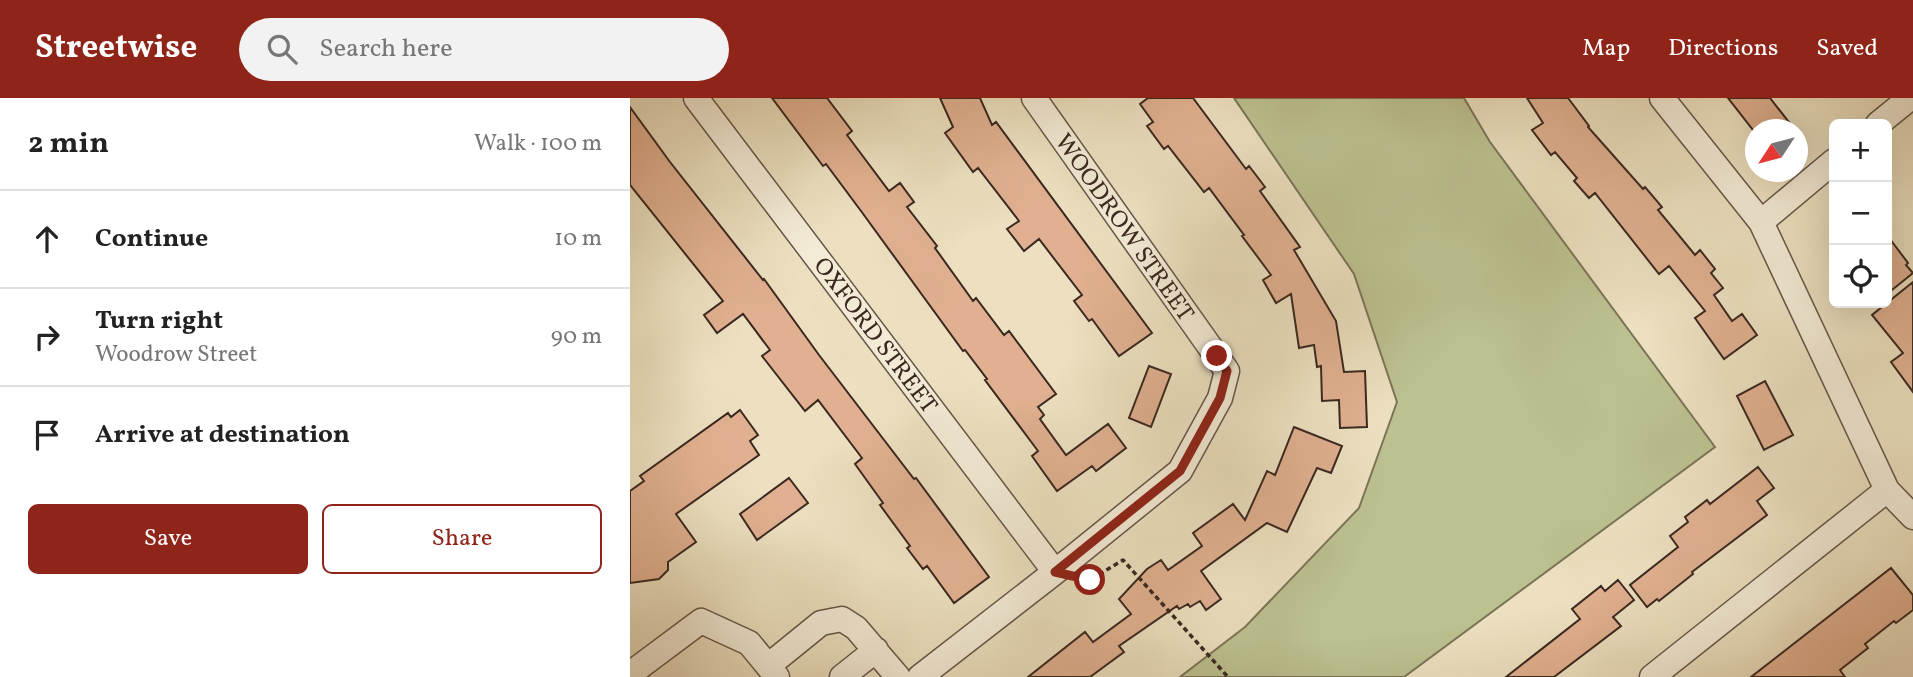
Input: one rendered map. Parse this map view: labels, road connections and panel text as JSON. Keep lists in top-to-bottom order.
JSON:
{
  "streets": {
    "street": ["WOODROW STREET", "OXFORD STREET"]
  },
  "crossings": [
    ["WOODROW STREET", "OXFORD STREET"]
  ],
  "north": "bottom left",
  "page": {
    "header": "Streetwise",
    "search": "Search here",
    "nav": ["Map", "Directions", "Saved"],
    "heading": ["2 min", "Walk · 100 m"],
    "map_buttons": ["+", "−"],
    "list": [
      ["Continue", "10 m"],
      ["Turn right", "Woodrow Street", "90 m"],
      "Arrive at destination"
    ],
    "buttons": ["Save", "Share"]
  }
}
